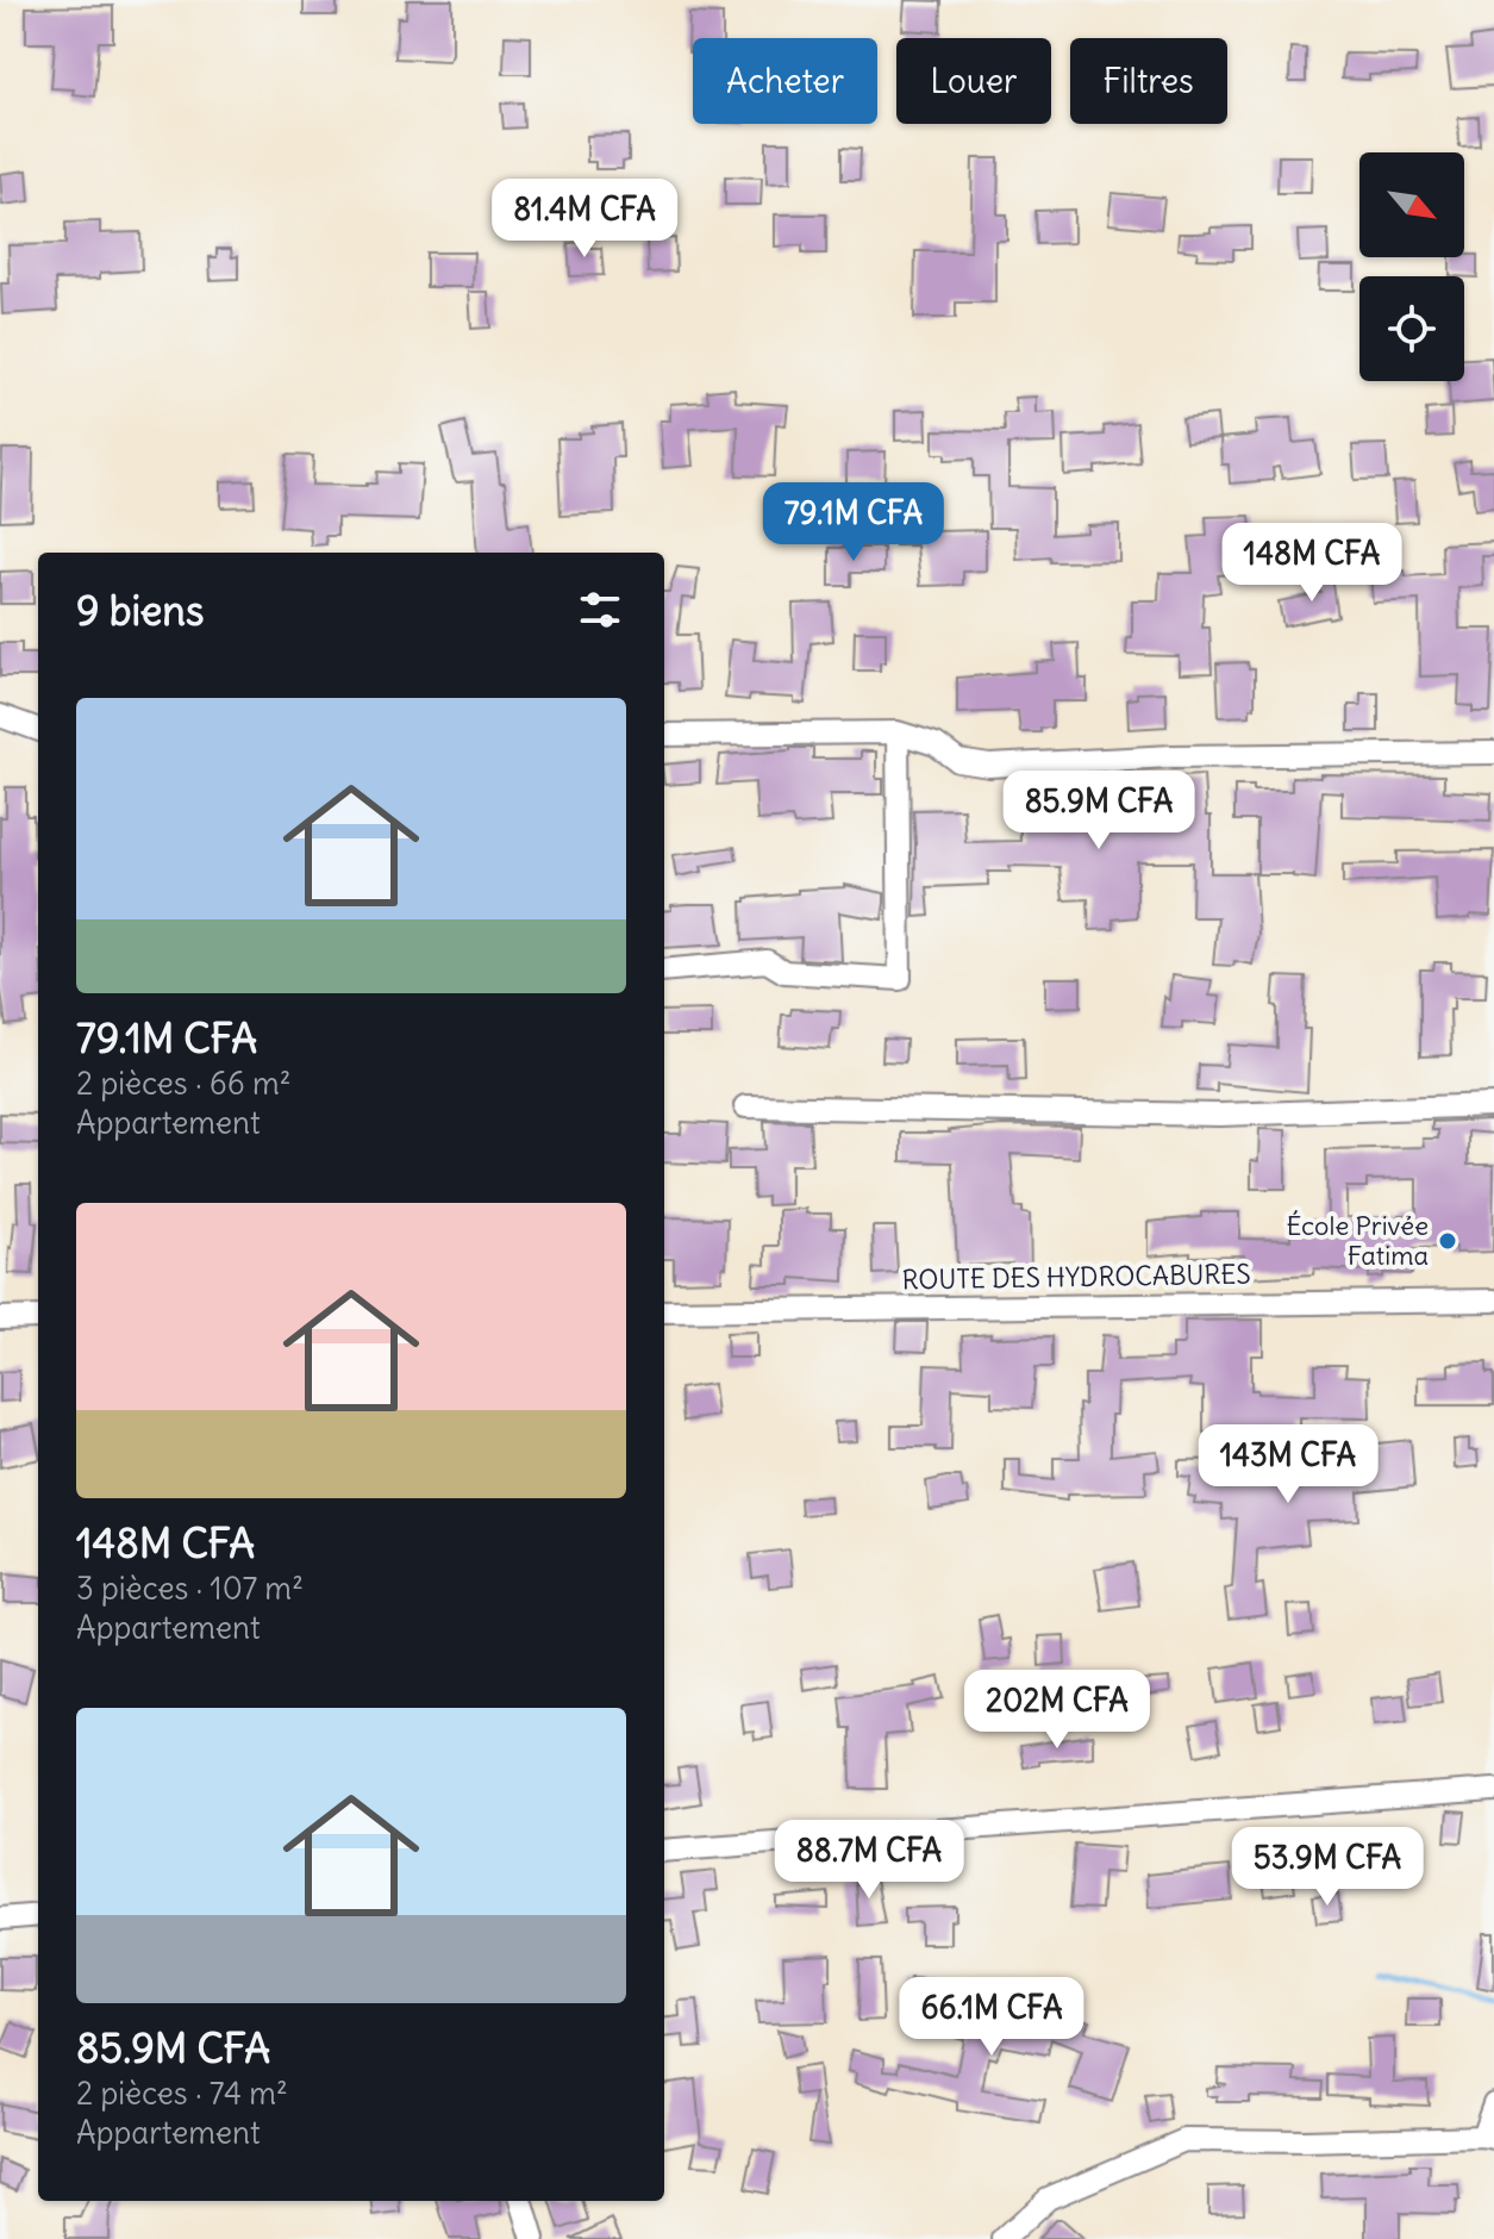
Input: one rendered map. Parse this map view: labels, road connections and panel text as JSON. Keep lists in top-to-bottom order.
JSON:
{
  "streets": {
    "street": ["ROUTE DES HYDROCABURES"]
  },
  "places": ["École Privée Fatima"],
  "north": "bottom right",
  "page": {
    "chip": ["Acheter", "Louer", "Filtres"],
    "price": [
      "81.4M CFA",
      "79.1M CFA",
      "148M CFA",
      "85.9M CFA",
      "143M CFA",
      "202M CFA",
      "88.7M CFA",
      "53.9M CFA",
      "66.1M CFA"
    ],
    "heading": "9 biens",
    "list": [
      {
        "name": "79.1M CFA",
        "note": "2 pièces · 66 m² · Appartement"
      },
      {
        "name": "148M CFA",
        "note": "3 pièces · 107 m² · Appartement"
      },
      {
        "name": "85.9M CFA",
        "note": "2 pièces · 74 m² · Appartement"
      }
    ]
  }
}
